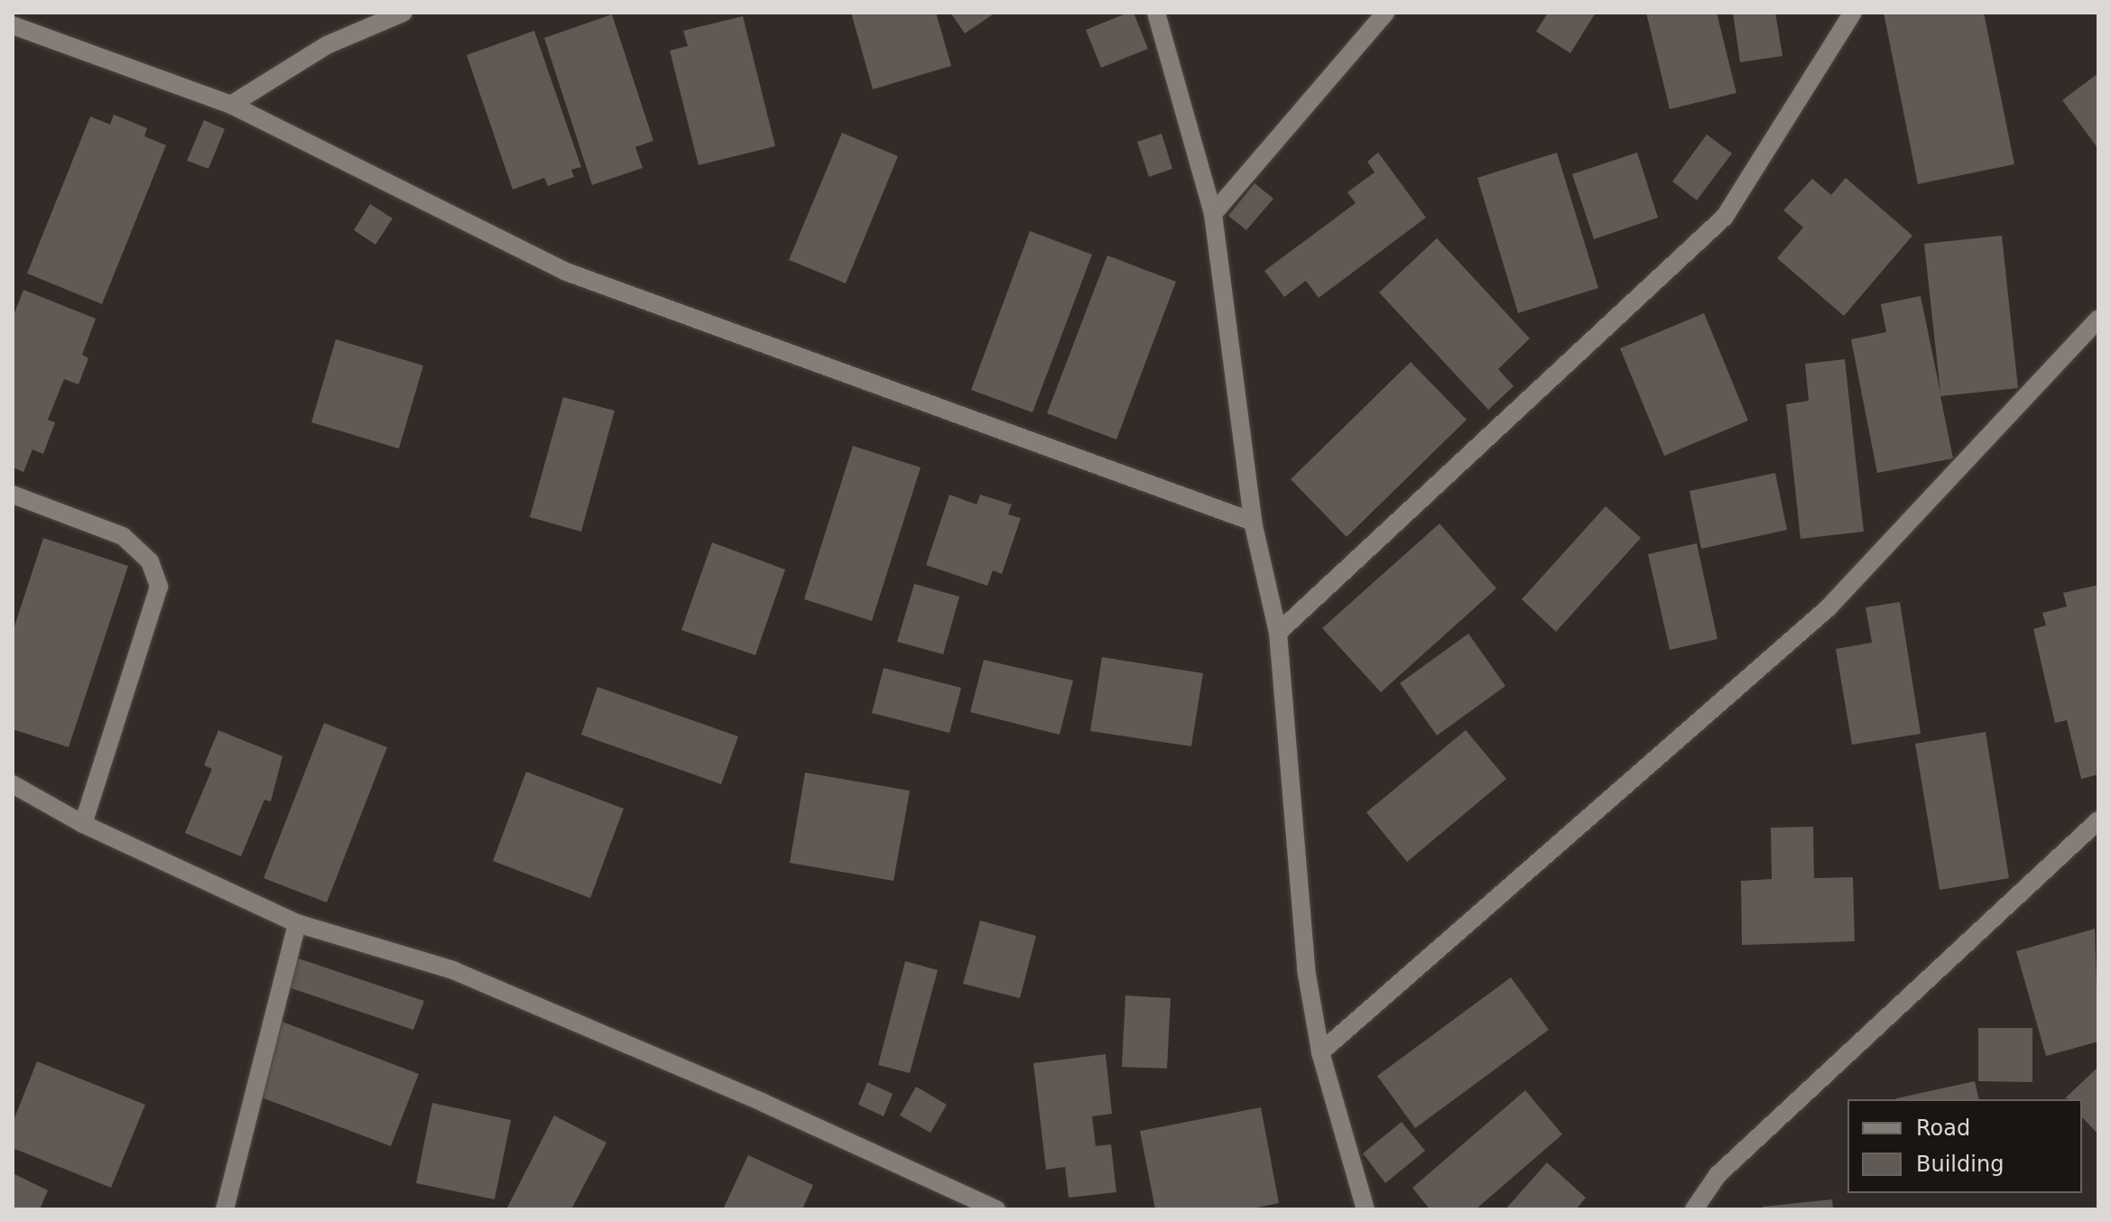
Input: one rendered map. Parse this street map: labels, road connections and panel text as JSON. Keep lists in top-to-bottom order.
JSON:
{
  "legend": ["Road", "Building"]
}
